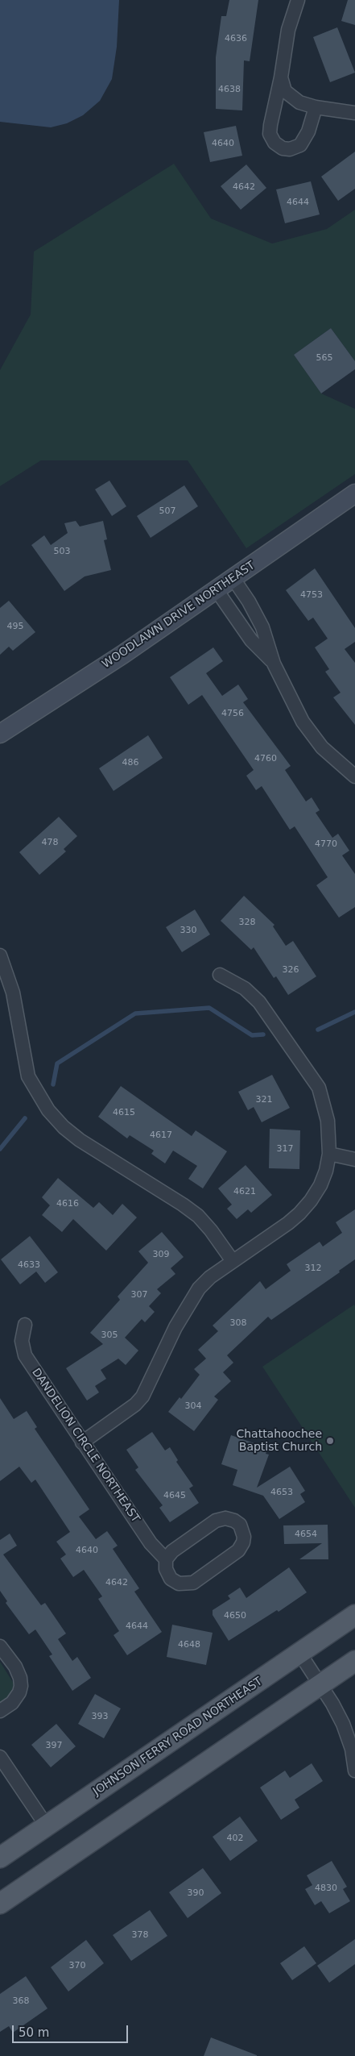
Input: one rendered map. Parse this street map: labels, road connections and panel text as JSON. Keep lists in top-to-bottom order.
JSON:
{
  "streets": {
    "main road": ["JOHNSON FERRY ROAD NORTHEAST"],
    "street": ["WOODLAWN DRIVE NORTHEAST", "DANDELION CIRCLE NORTHEAST"]
  },
  "places": ["Chattahoochee Baptist Church"],
  "house_numbers": [
    "4636",
    "4638",
    "4640",
    "4642",
    "4644",
    "565",
    "507",
    "503",
    "4753",
    "495",
    "4756",
    "4760",
    "486",
    "478",
    "4770",
    "328",
    "330",
    "326",
    "321",
    "4615",
    "4617",
    "317",
    "4621",
    "4616",
    "309",
    "4633",
    "312",
    "307",
    "308",
    "305",
    "304",
    "4653",
    "4645",
    "4654",
    "4640",
    "4642",
    "4650",
    "4644",
    "4648",
    "393",
    "397",
    "402",
    "4830",
    "390",
    "378",
    "370",
    "368"
  ],
  "scale_bar": "50 m"
}
